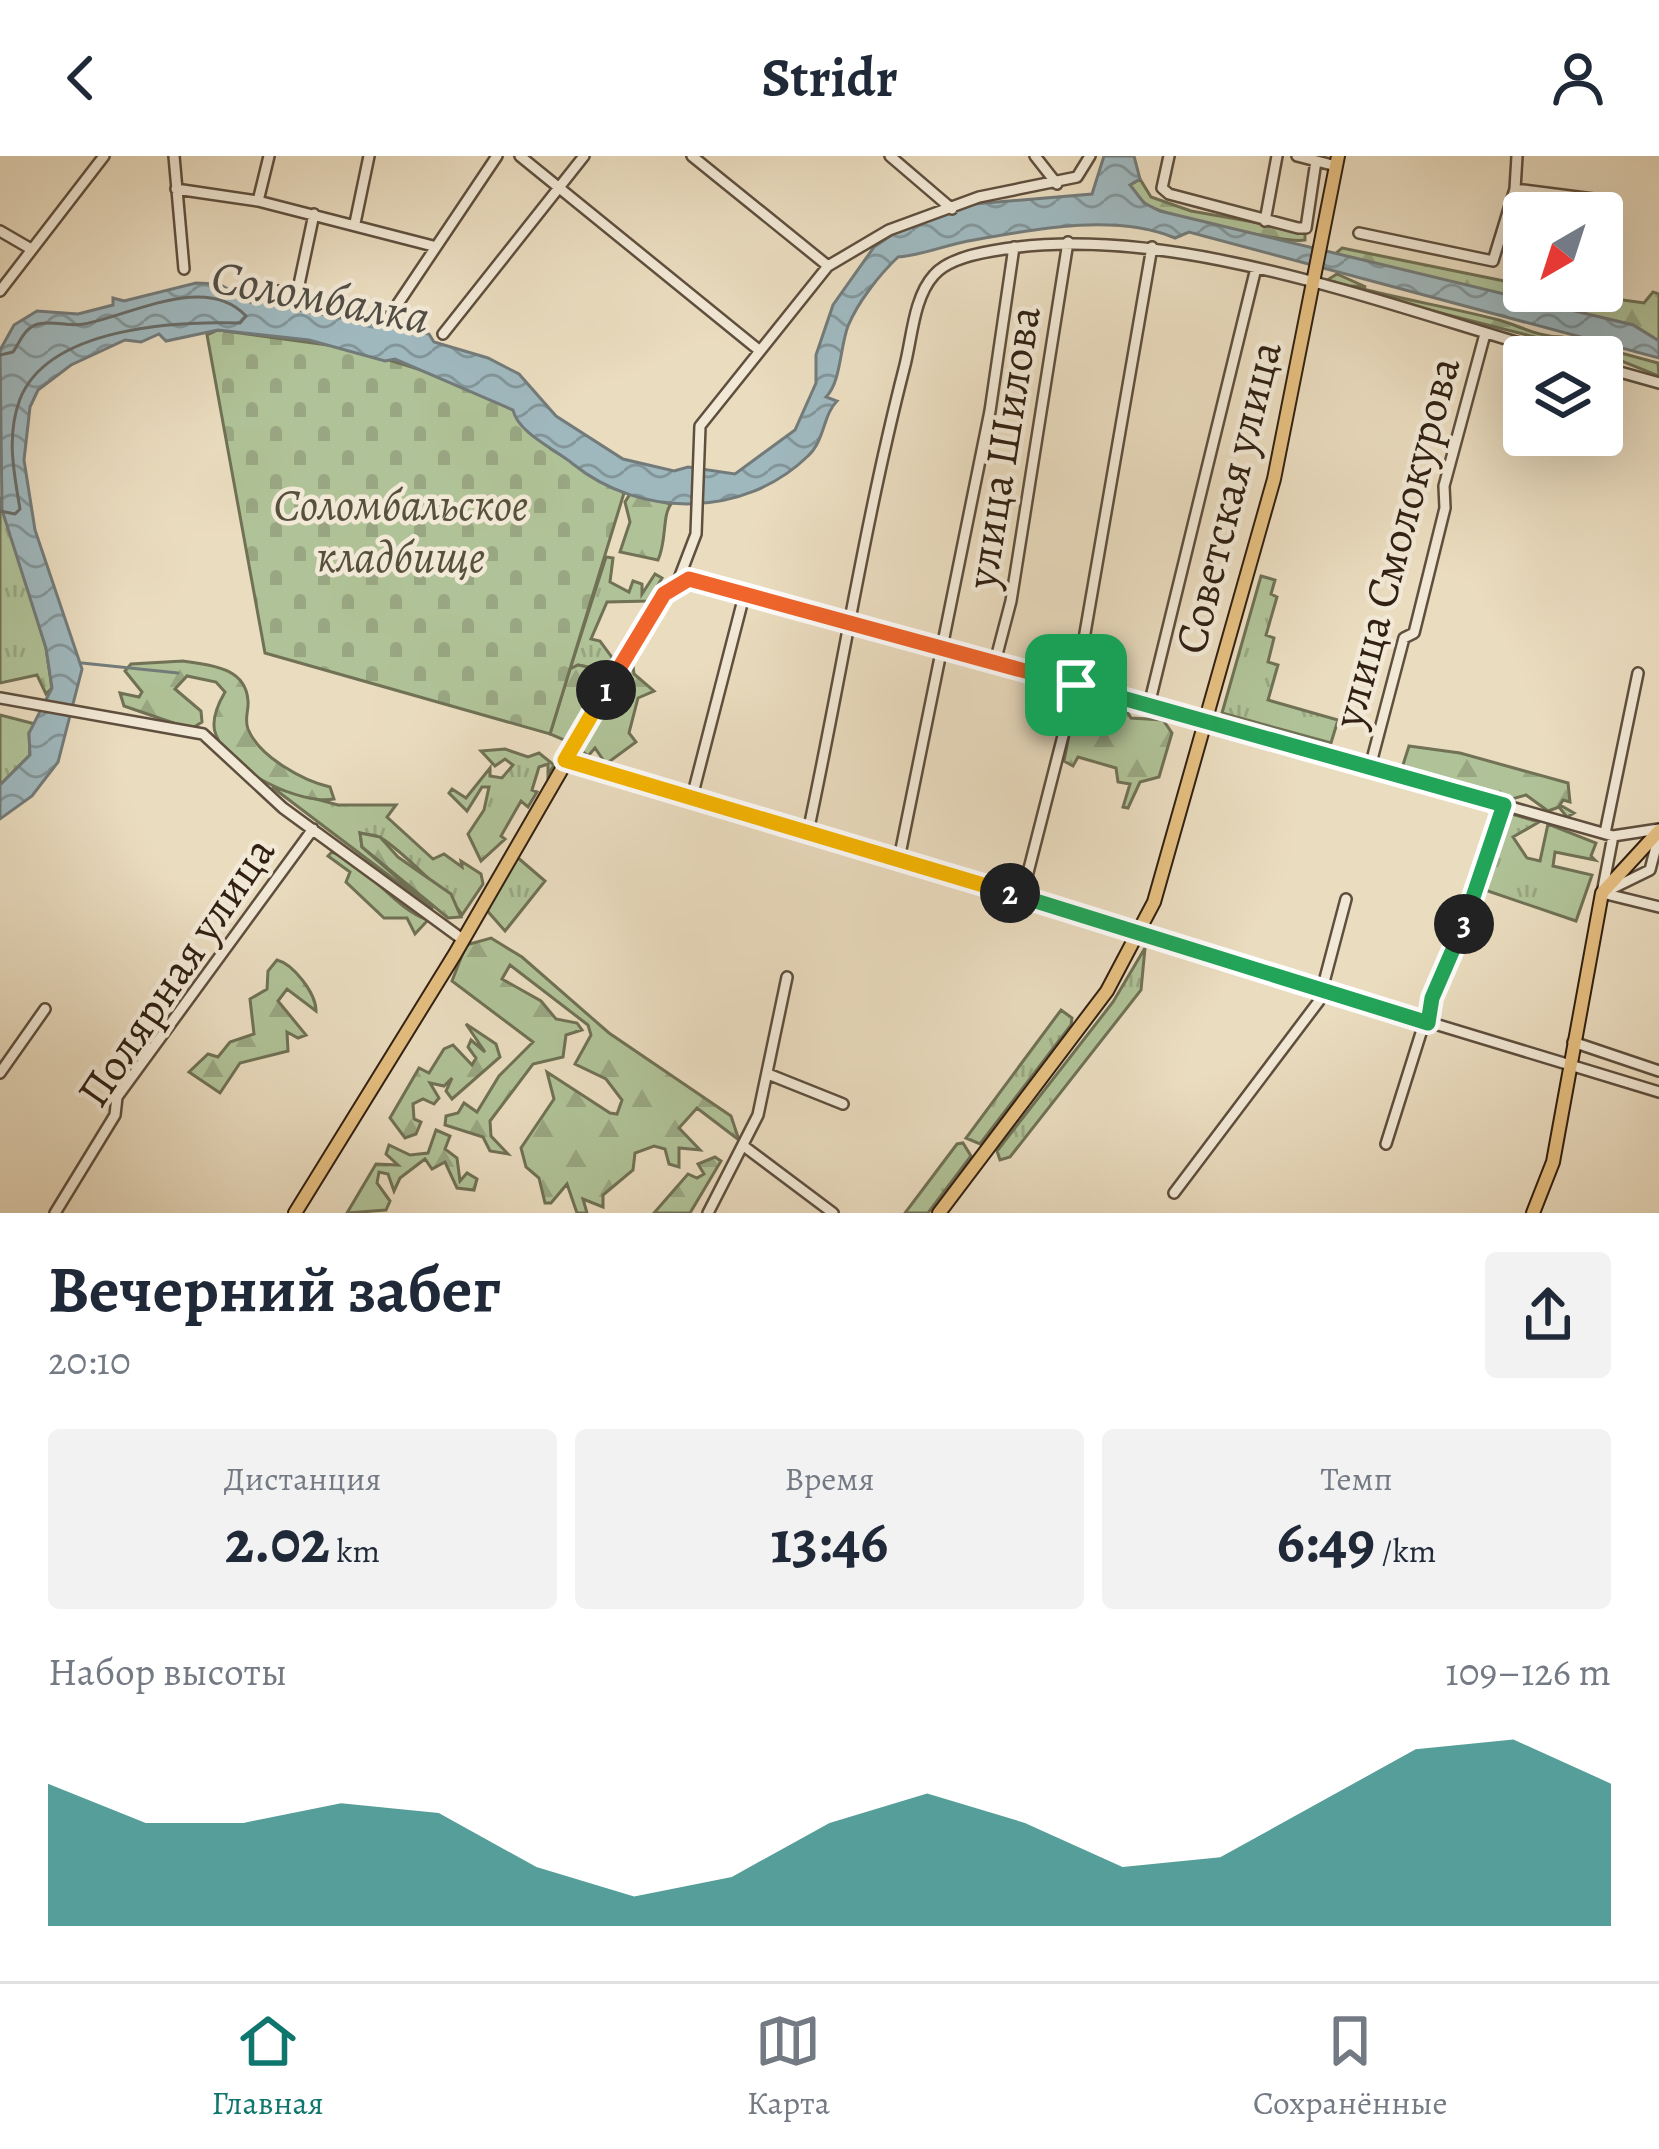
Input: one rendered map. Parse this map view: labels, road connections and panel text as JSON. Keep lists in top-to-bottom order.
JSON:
{
  "streets": {
    "main road": ["Советская улица"],
    "street": ["улица Шилова", "улица Смолокурова", "Полярная улица"]
  },
  "water": ["Соломбалка"],
  "parks": ["Соломбальское кладбище"],
  "north": "bottom left",
  "page": {
    "header": "Stridr",
    "pins": ["1", "2", "3"],
    "heading": ["Вечерний забег", "20:10"],
    "stats": [
      ["Дистанция", "2.02 km"],
      ["Время", "13:46"],
      ["Темп", "6:49 /km"]
    ],
    "chart": ["Набор высоты", "109–126 m"],
    "tabs": ["Главная", "Карта", "Сохранённые"]
  }
}
